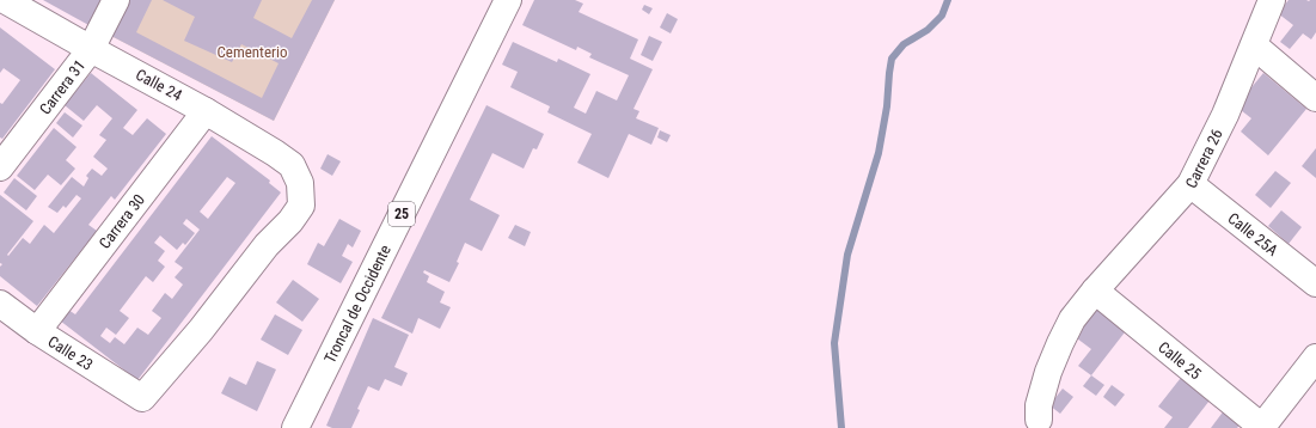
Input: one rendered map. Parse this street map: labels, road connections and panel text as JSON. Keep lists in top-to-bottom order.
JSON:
{
  "streets": {
    "street": [
      "Calle 24",
      "Carrera 31",
      "Carrera 26",
      "25",
      "Carrera 30",
      "Calle 25A",
      "Troncal de Occidente",
      "Calle 23",
      "Calle 25"
    ]
  },
  "crossings": [
    ["Calle 24", "Carrera 31"],
    ["Calle 24", "Carrera 30"],
    ["Calle 24", "Calle 23"],
    ["Carrera 26", "Calle 25A"],
    ["Carrera 26", "Calle 25"],
    ["Carrera 30", "Calle 23"]
  ],
  "parks": ["Cementerio"]
}
